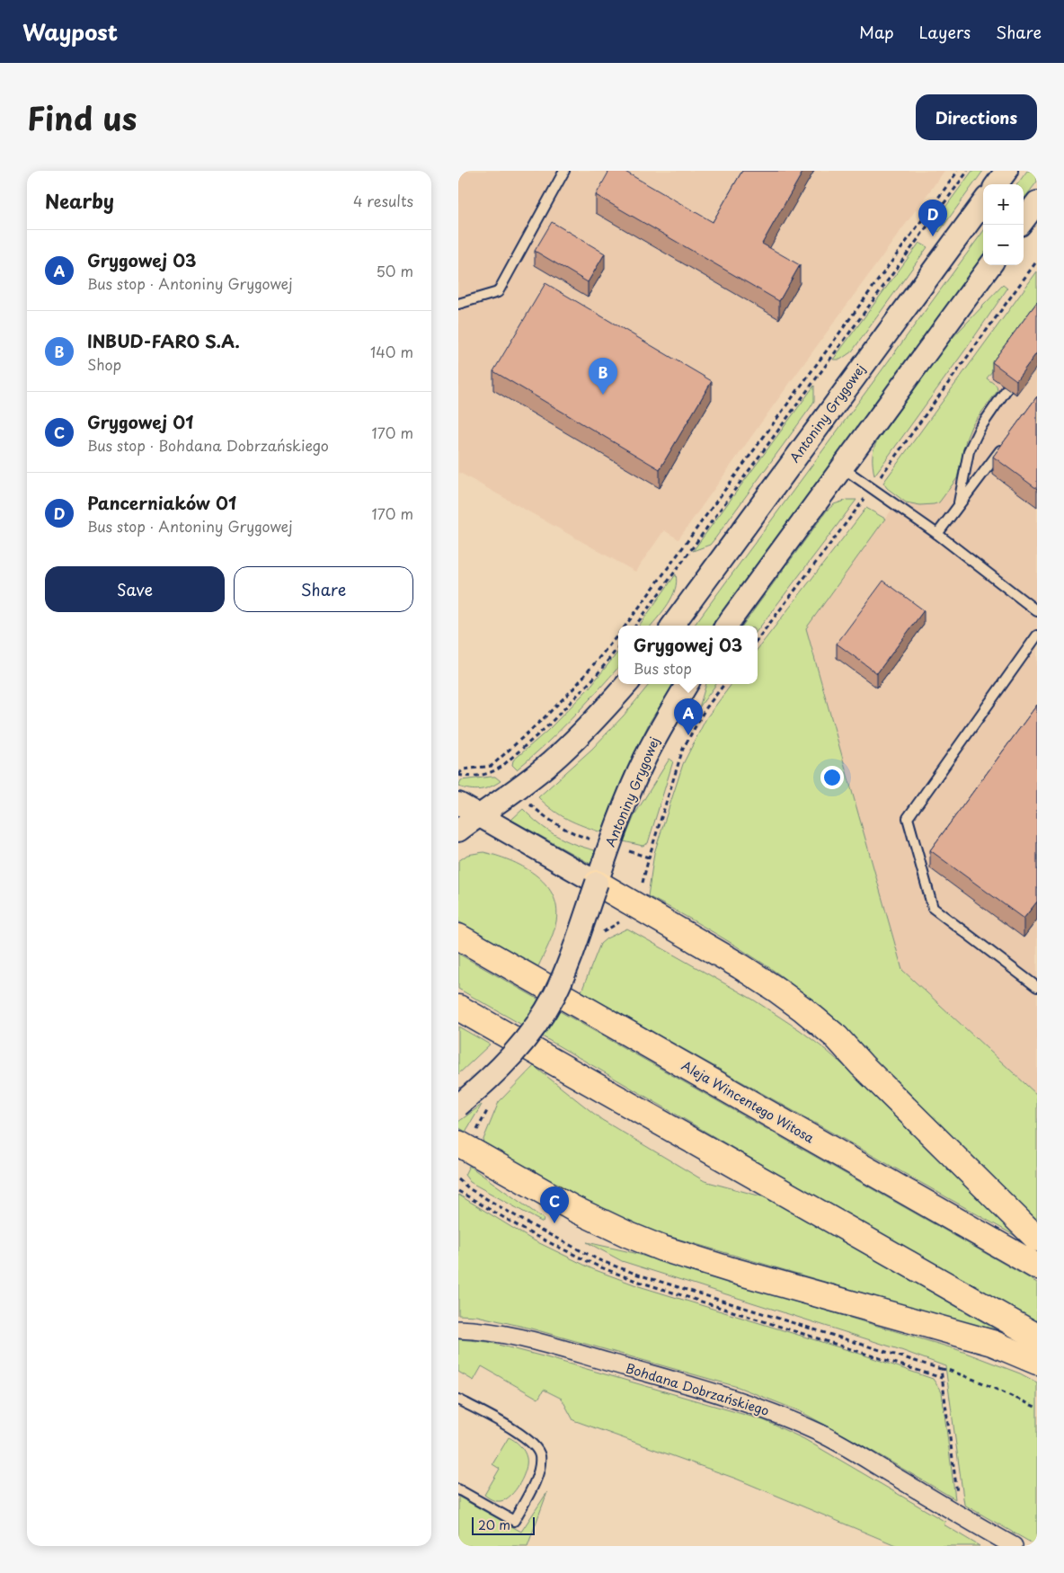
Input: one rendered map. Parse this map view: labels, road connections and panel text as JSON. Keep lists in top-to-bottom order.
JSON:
{
  "streets": {
    "main road": ["Aleja Wincentego Witosa"],
    "street": ["Antoniny Grygowej", "Bohdana Dobrzańskiego"]
  },
  "scale_bar": "20 m",
  "page": {
    "header": "Waypost",
    "nav": ["Map", "Layers", "Share"],
    "title": "Find us",
    "buttons": [
      "Directions",
      ["Save", "Share"]
    ],
    "heading": ["Nearby", "4 results"],
    "map_buttons": ["+", "−"],
    "pins": [
      "D",
      "B",
      "A",
      "C"
    ],
    "list": [
      {
        "mark": "A",
        "name": "Grygowej 03",
        "note": "Bus stop · Antoniny Grygowej",
        "value": "50 m"
      },
      {
        "mark": "B",
        "name": "INBUD-FARO S.A.",
        "note": "Shop",
        "value": "140 m"
      },
      {
        "mark": "C",
        "name": "Grygowej 01",
        "note": "Bus stop · Bohdana Dobrzańskiego",
        "value": "170 m"
      },
      {
        "mark": "D",
        "name": "Pancerniaków 01",
        "note": "Bus stop · Antoniny Grygowej",
        "value": "170 m"
      }
    ],
    "popup": ["Grygowej 03", "Bus stop"],
    "scale": "20 m"
  }
}
